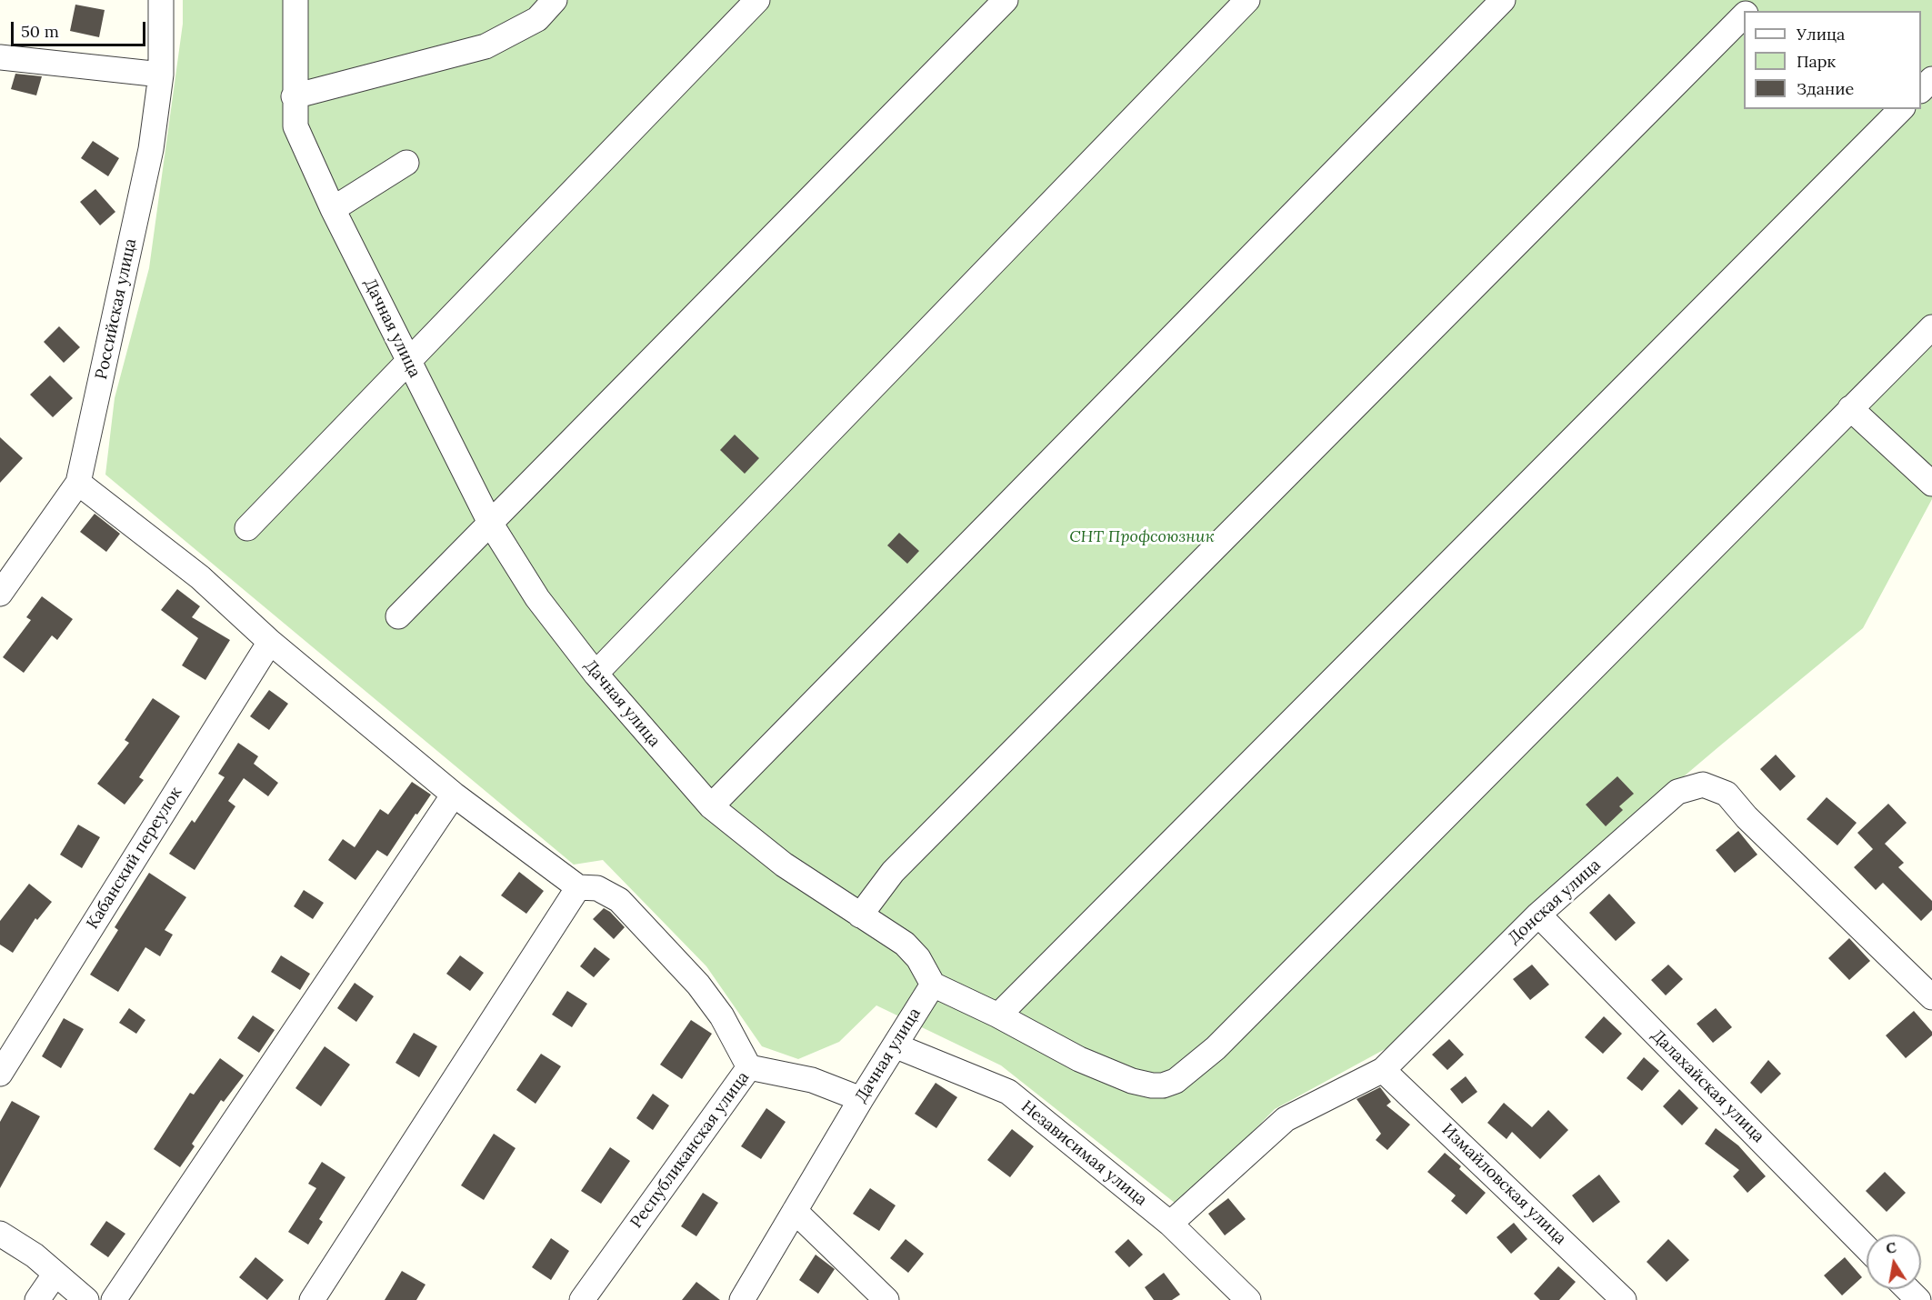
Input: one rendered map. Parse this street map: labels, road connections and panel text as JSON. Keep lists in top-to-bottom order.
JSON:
{
  "streets": {
    "street": [
      "Российская улица",
      "Дачная улица",
      "Кабанский переулок",
      "Донская улица",
      "Далахайская улица",
      "Республиканская улица",
      "Независимая улица",
      "Измайловская улица"
    ]
  },
  "crossings": [
    ["Дачная улица", "Республиканская улица"],
    ["Дачная улица", "Независимая улица"],
    ["Донская улица", "Далахайская улица"],
    ["Донская улица", "Независимая улица"],
    ["Донская улица", "Измайловская улица"]
  ],
  "parks": ["СНТ Профсоюзник"],
  "legend": ["Улица", "Парк", "Здание"],
  "scale_bar": "50 m",
  "north": "top"
}
